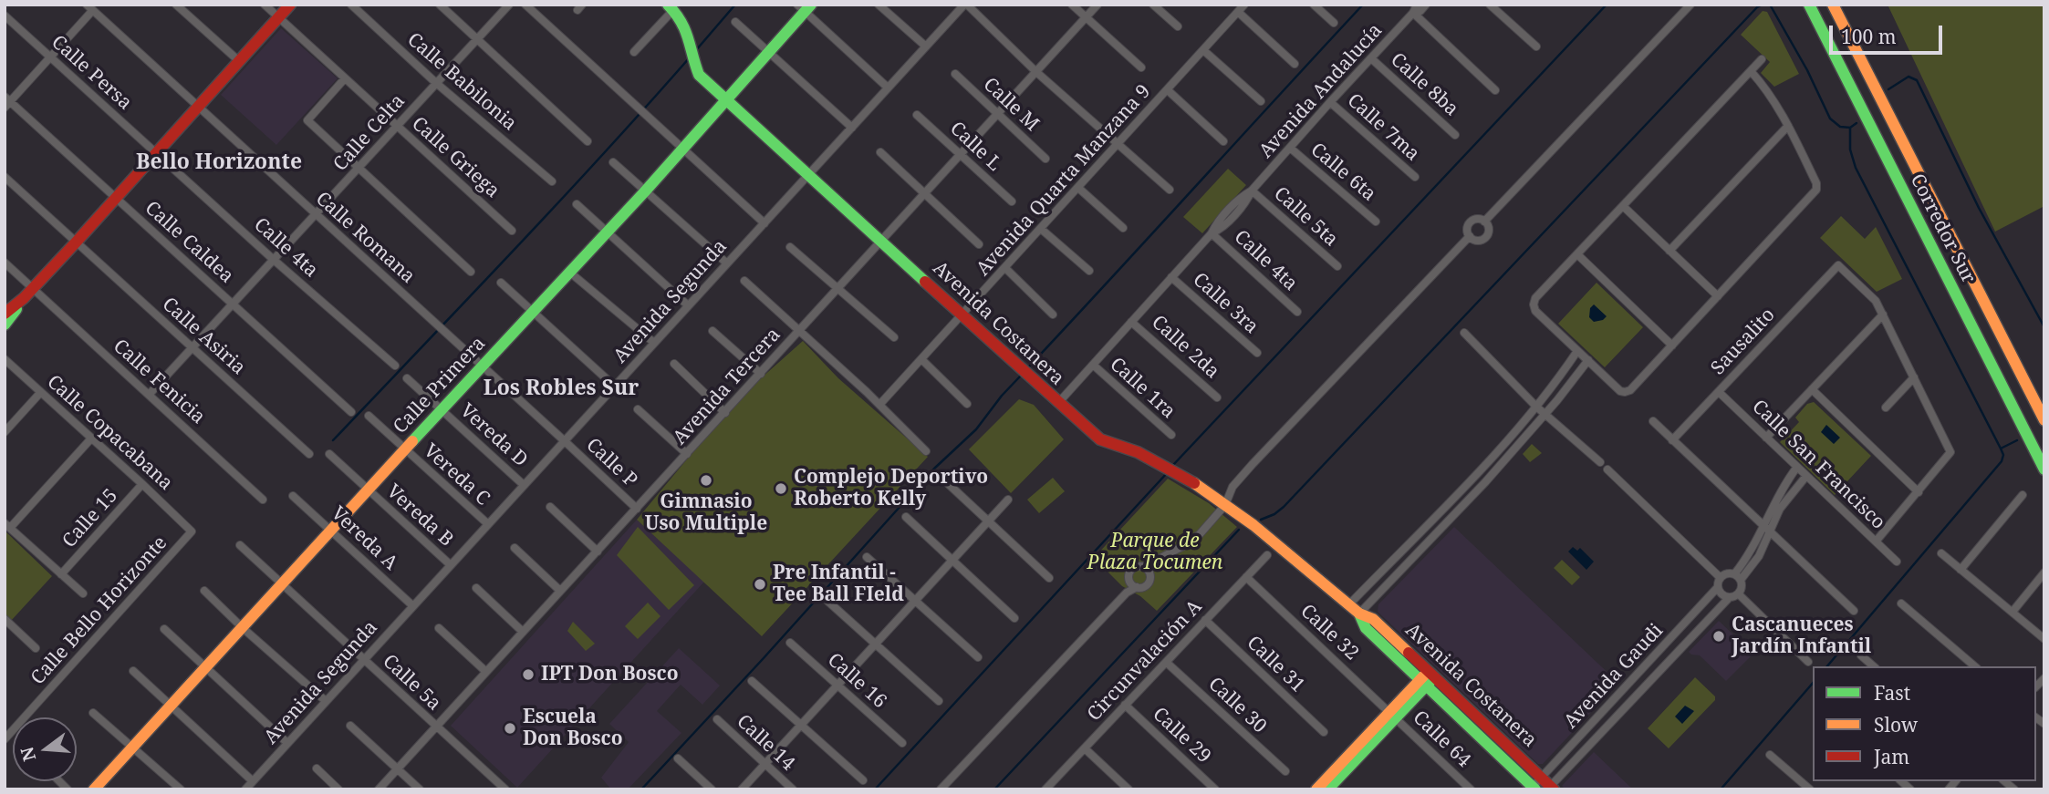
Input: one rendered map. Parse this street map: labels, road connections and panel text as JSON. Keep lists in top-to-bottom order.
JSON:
{
  "streets": {
    "main road": ["Corredor Sur", "Avenida Costanera", "Calle Primera"],
    "street": [
      "Calle Persa",
      "Calle Babilonia",
      "Calle 8ba",
      "Avenida Andalucía",
      "Calle M",
      "Calle 7ma",
      "Calle Celta",
      "Calle L",
      "Calle Griega",
      "Calle 6ta",
      "Avenida Quarta Manzana 9",
      "Calle 5ta",
      "Calle Romana",
      "Calle Caldea",
      "Calle 4ta",
      "Avenida Segunda",
      "Calle 3ra",
      "Calle Asiria",
      "Sausalito",
      "Calle 2da",
      "Calle Fenicia",
      "Avenida Tercera",
      "Calle 1ra",
      "Calle Copacabana",
      "Vereda D",
      "Calle P",
      "Calle San Francisco",
      "Vereda C",
      "Vereda B",
      "Calle 15",
      "Vereda A",
      "Calle Bello Horizonte",
      "Calle 32",
      "Circunvalación A",
      "Calle 31",
      "Avenida Gaudi",
      "Calle 16",
      "Calle 5a",
      "Calle 30",
      "Calle 29",
      "Calle 64",
      "Calle 14"
    ]
  },
  "crossings": [
    ["Calle Persa", "Calle 4ta"],
    ["Calle Babilonia", "Calle Celta"],
    ["Calle 8ba", "Avenida Andalucía"],
    ["Avenida Andalucía", "Calle 7ma"],
    ["Avenida Andalucía", "Calle 6ta"],
    ["Avenida Andalucía", "Calle 5ta"],
    ["Avenida Andalucía", "Calle 4ta"],
    ["Avenida Andalucía", "Calle 3ra"],
    ["Avenida Andalucía", "Avenida Costanera"],
    ["Avenida Andalucía", "Calle 2da"],
    ["Avenida Andalucía", "Calle 1ra"],
    ["Calle M", "Avenida Tercera"],
    ["Calle Celta", "Calle Griega"],
    ["Calle Celta", "Calle Romana"],
    ["Calle Celta", "Calle Caldea"],
    ["Calle Celta", "Calle 4ta"],
    ["Calle Celta", "Calle Asiria"],
    ["Calle Celta", "Calle Fenicia"],
    ["Calle L", "Avenida Tercera"],
    ["Avenida Quarta Manzana 9", "Avenida Costanera"],
    ["Calle Romana", "Calle Primera"],
    ["Calle Romana", "Calle P"],
    ["Avenida Segunda", "Avenida Costanera"],
    ["Avenida Segunda", "Vereda D"],
    ["Avenida Segunda", "Calle P"],
    ["Avenida Segunda", "Vereda C"],
    ["Avenida Segunda", "Vereda B"],
    ["Avenida Segunda", "Vereda A"],
    ["Avenida Segunda", "Calle 5a"],
    ["Avenida Costanera", "Calle Primera"],
    ["Avenida Costanera", "Avenida Tercera"],
    ["Avenida Costanera", "Avenida Gaudi"],
    ["Sausalito", "Calle San Francisco"],
    ["Calle Primera", "Vereda D"],
    ["Calle Primera", "Calle P"],
    ["Calle Primera", "Vereda C"],
    ["Calle Primera", "Vereda B"],
    ["Calle Primera", "Vereda A"],
    ["Calle Primera", "Calle 5a"],
    ["Avenida Tercera", "Calle P"],
    ["Avenida Tercera", "Calle 5a"],
    ["Calle Copacabana", "Calle 15"],
    ["Calle Copacabana", "Calle Bello Horizonte"],
    ["Calle 32", "Circunvalación A"],
    ["Calle 32", "Calle 64"],
    ["Circunvalación A", "Calle 31"],
    ["Circunvalación A", "Calle 30"],
    ["Circunvalación A", "Calle 29"]
  ],
  "districts": ["Bello Horizonte", "Los Robles Sur"],
  "parks": ["Parque de Plaza Tocumen"],
  "places": [
    "Gimnasio Uso Multiple",
    "Complejo Deportivo Roberto Kelly",
    "Pre Infantil - Tee Ball FIeld",
    "Cascanueces Jardín Infantil",
    "IPT Don Bosco",
    "Escuela Don Bosco"
  ],
  "legend": ["Fast", "Slow", "Jam"],
  "scale_bar": "100 m",
  "north": "left"
}
